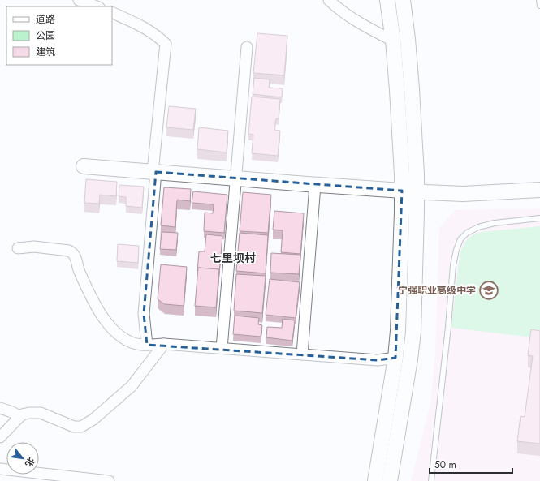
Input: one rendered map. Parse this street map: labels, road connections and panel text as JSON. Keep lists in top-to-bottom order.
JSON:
{
  "districts": ["七里坝村"],
  "places": {
    "school or university": ["宁强职业高级中学"]
  },
  "legend": ["道路", "公园", "建筑"],
  "scale_bar": "50 m",
  "north": "bottom right"
}
